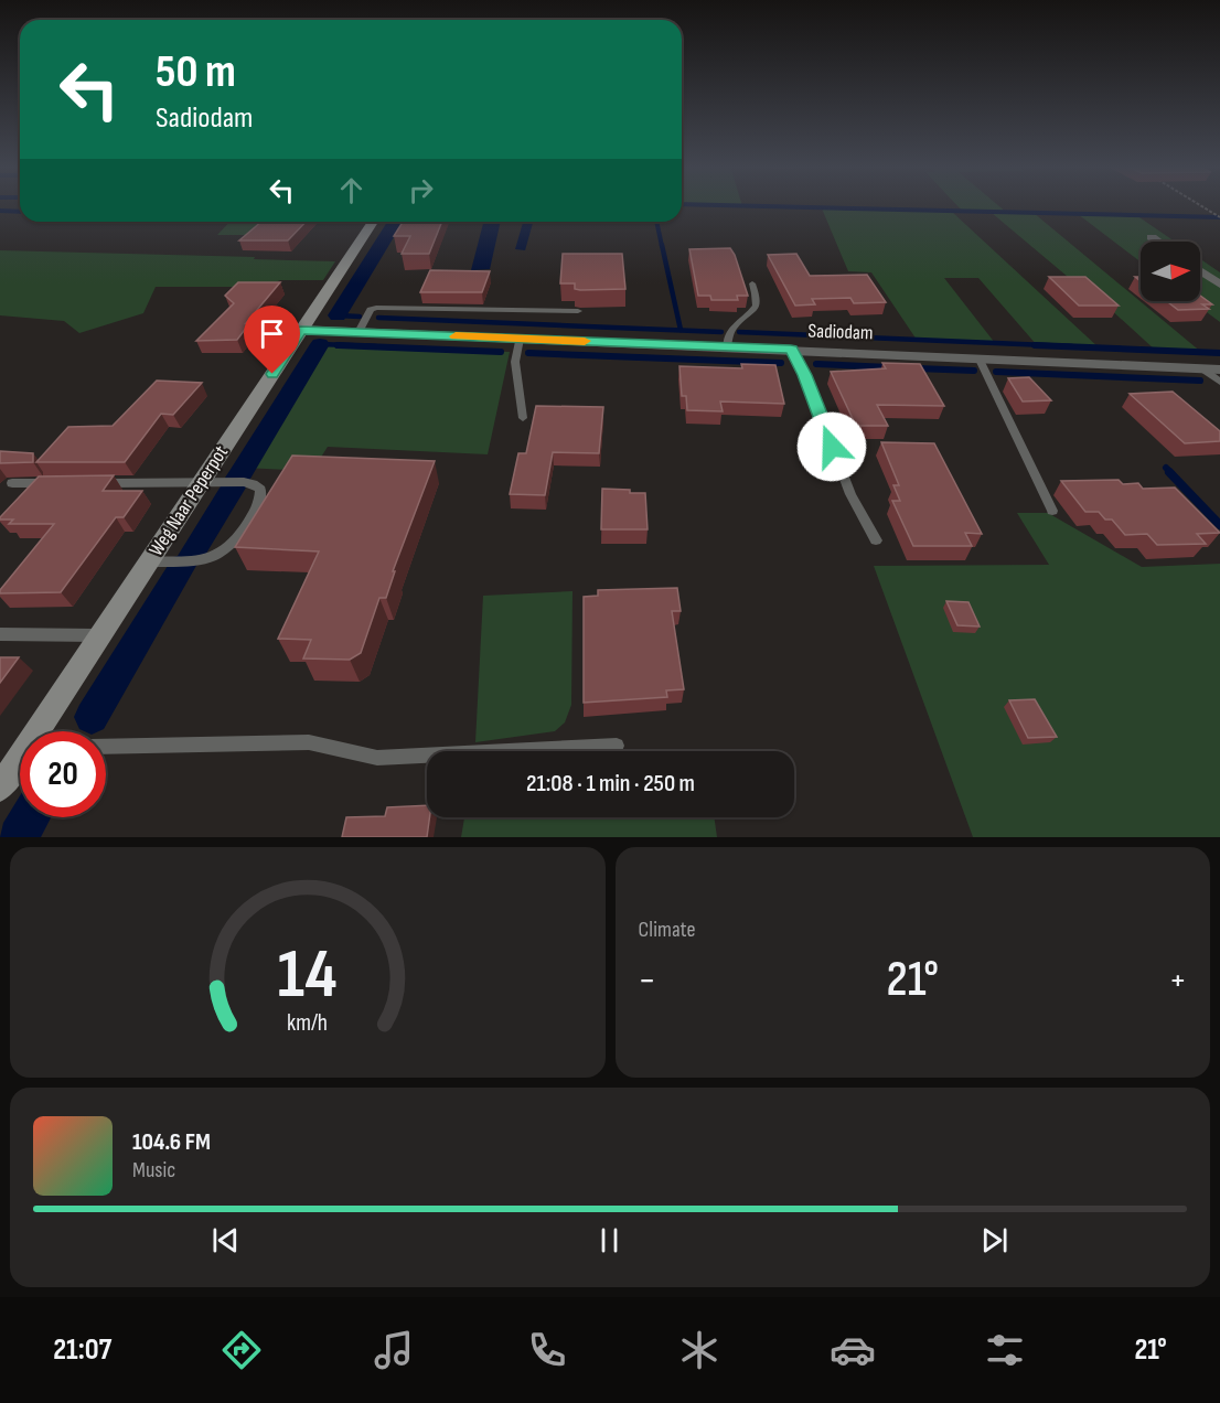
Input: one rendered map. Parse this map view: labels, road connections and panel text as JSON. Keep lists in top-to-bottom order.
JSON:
{
  "streets": {
    "street": ["Sadiodam", "Weg Naar Peperpot"]
  },
  "crossings": [
    ["Sadiodam", "Weg Naar Peperpot"]
  ],
  "north": "right",
  "page": {
    "turn": ["50 m", "Sadiodam"],
    "limit": "20",
    "trip": "21:08 · 1 min · 250 m",
    "tile": "Climate",
    "heat": ["−", "21°", "+"],
    "song": ["104.6 FM", "Music"],
    "tabs": ["21:07", "21°"],
    "gauge": ["14", "km/h"]
  }
}
